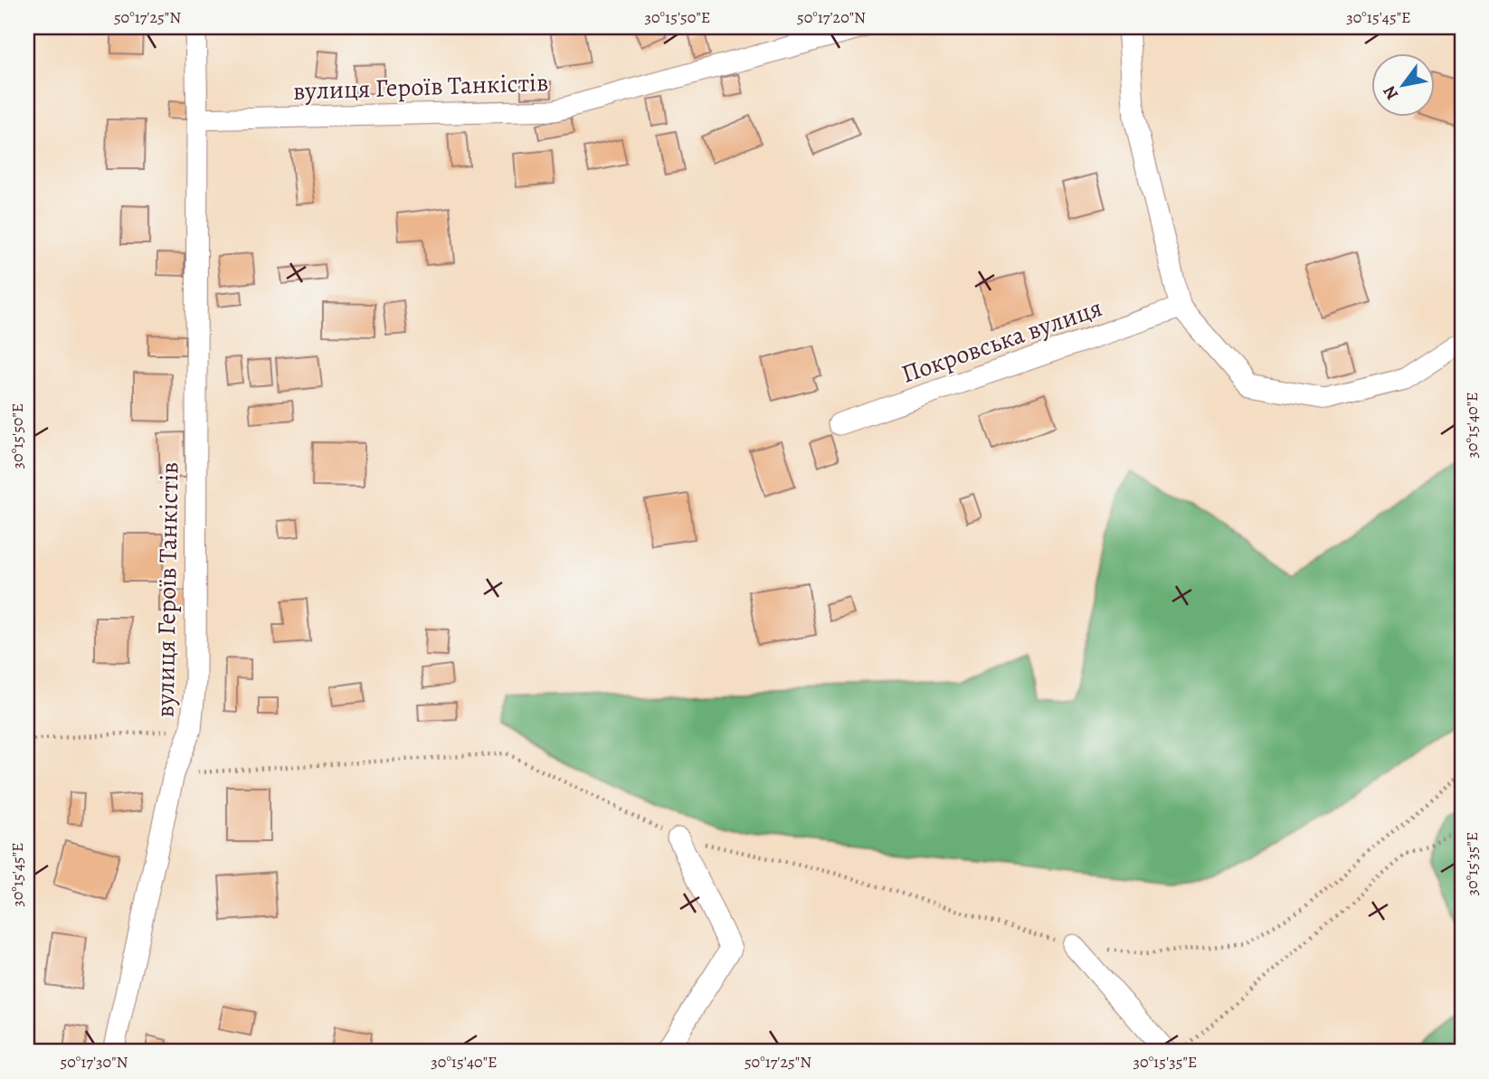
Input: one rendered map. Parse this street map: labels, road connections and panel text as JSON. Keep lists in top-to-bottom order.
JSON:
{
  "streets": {
    "street": ["вулиця Героїв Танкістів", "Покровська вулиця"]
  },
  "north": "bottom left",
  "coordinates": [
    "50°17'25\"N",
    "30°15'50\"E",
    "50°17'20\"N",
    "30°15'45\"E",
    "30°15'40\"E",
    "30°15'35\"E",
    "50°17'30\"N"
  ]
}
